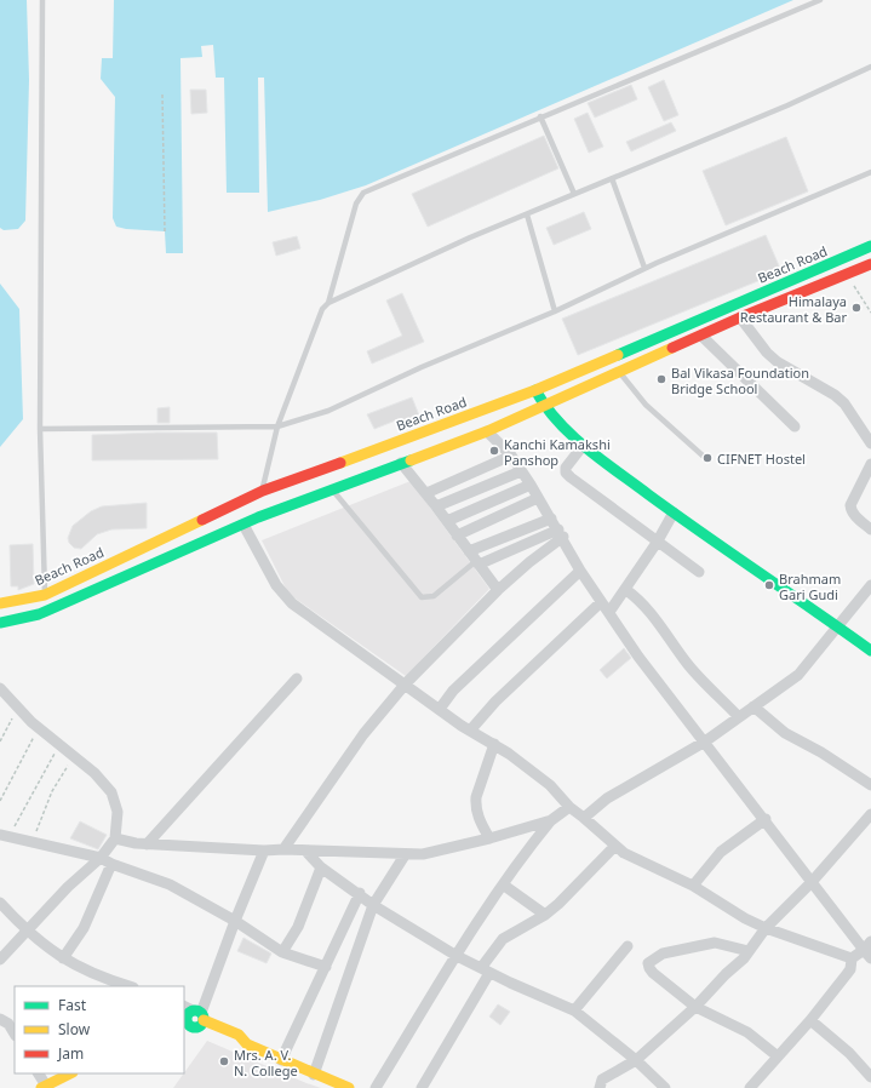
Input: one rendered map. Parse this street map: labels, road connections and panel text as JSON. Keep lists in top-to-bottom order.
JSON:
{
  "streets": {
    "main road": ["Beach Road"]
  },
  "places": [
    "Himalaya Restaurant & Bar",
    "Bal Vikasa Foundation Bridge School",
    "Kanchi Kamakshi Panshop",
    "CIFNET Hostel",
    "Brahmam Gari Gudi",
    "Mrs. A. V. N. College"
  ],
  "legend": ["Fast", "Slow", "Jam"]
}
